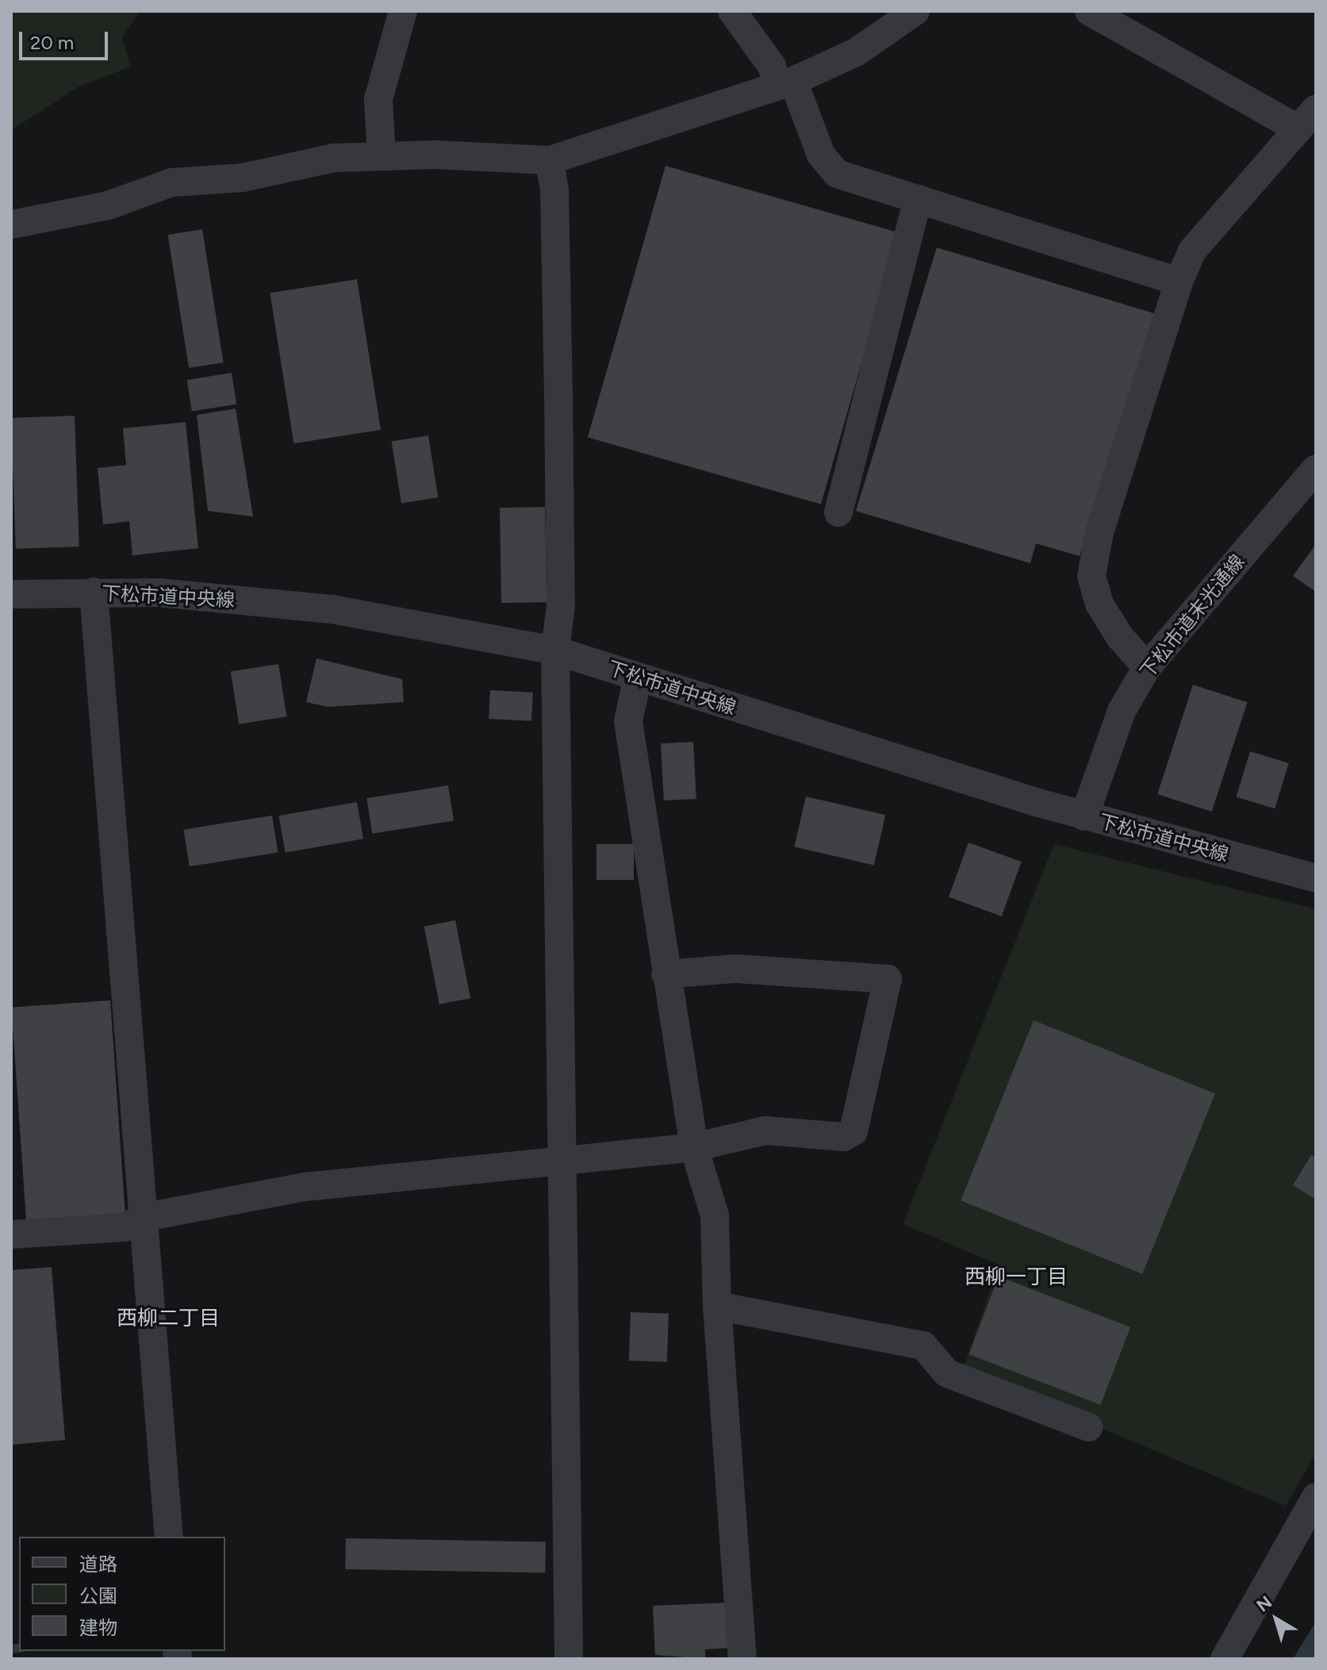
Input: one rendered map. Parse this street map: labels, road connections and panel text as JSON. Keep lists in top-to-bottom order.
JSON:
{
  "streets": {
    "street": ["下松市道中央線", "下松市道末光通線"]
  },
  "crossings": [
    ["下松市道中央線", "下松市道末光通線"]
  ],
  "districts": ["西柳一丁目", "西柳二丁目"],
  "legend": ["道路", "公園", "建物"],
  "scale_bar": "20 m",
  "north": "top left"
}
